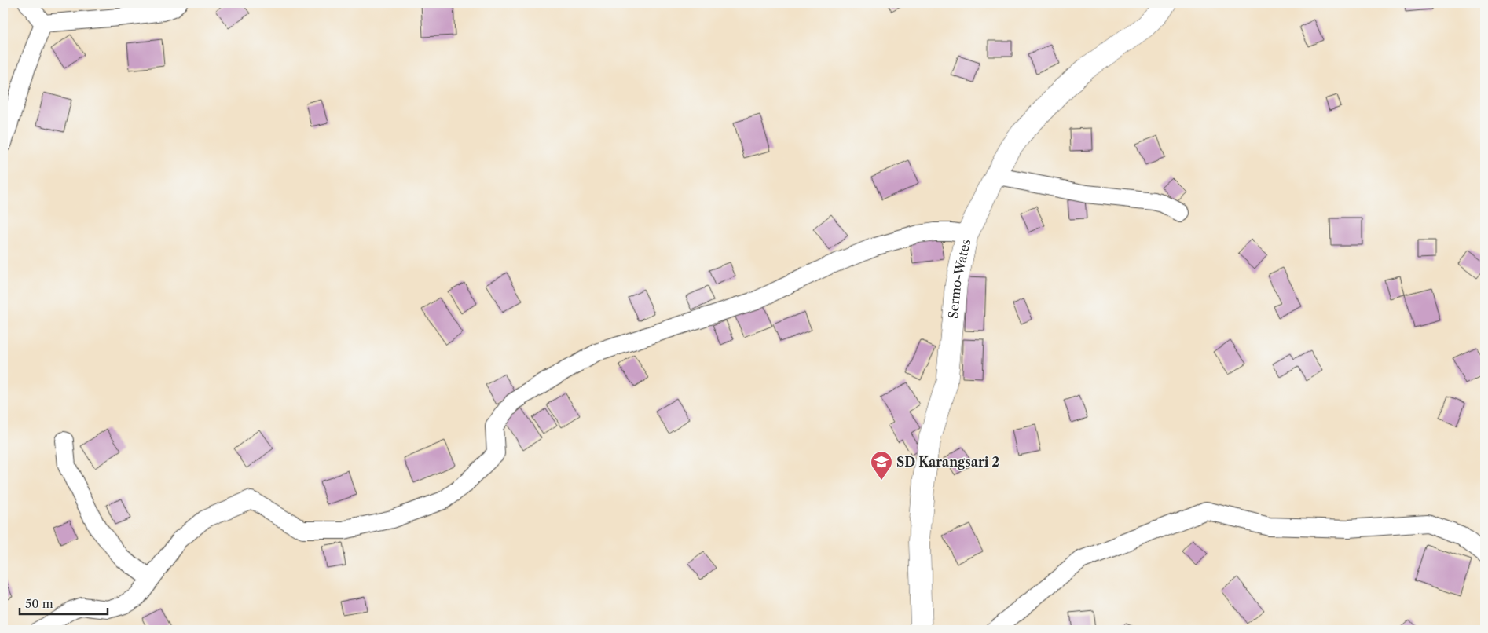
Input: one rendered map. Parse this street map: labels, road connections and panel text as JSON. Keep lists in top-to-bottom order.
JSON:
{
  "streets": {
    "main road": ["Sermo-Wates"]
  },
  "places": {
    "school or university": ["SD Karangsari 2"]
  },
  "scale_bar": "50 m"
}
